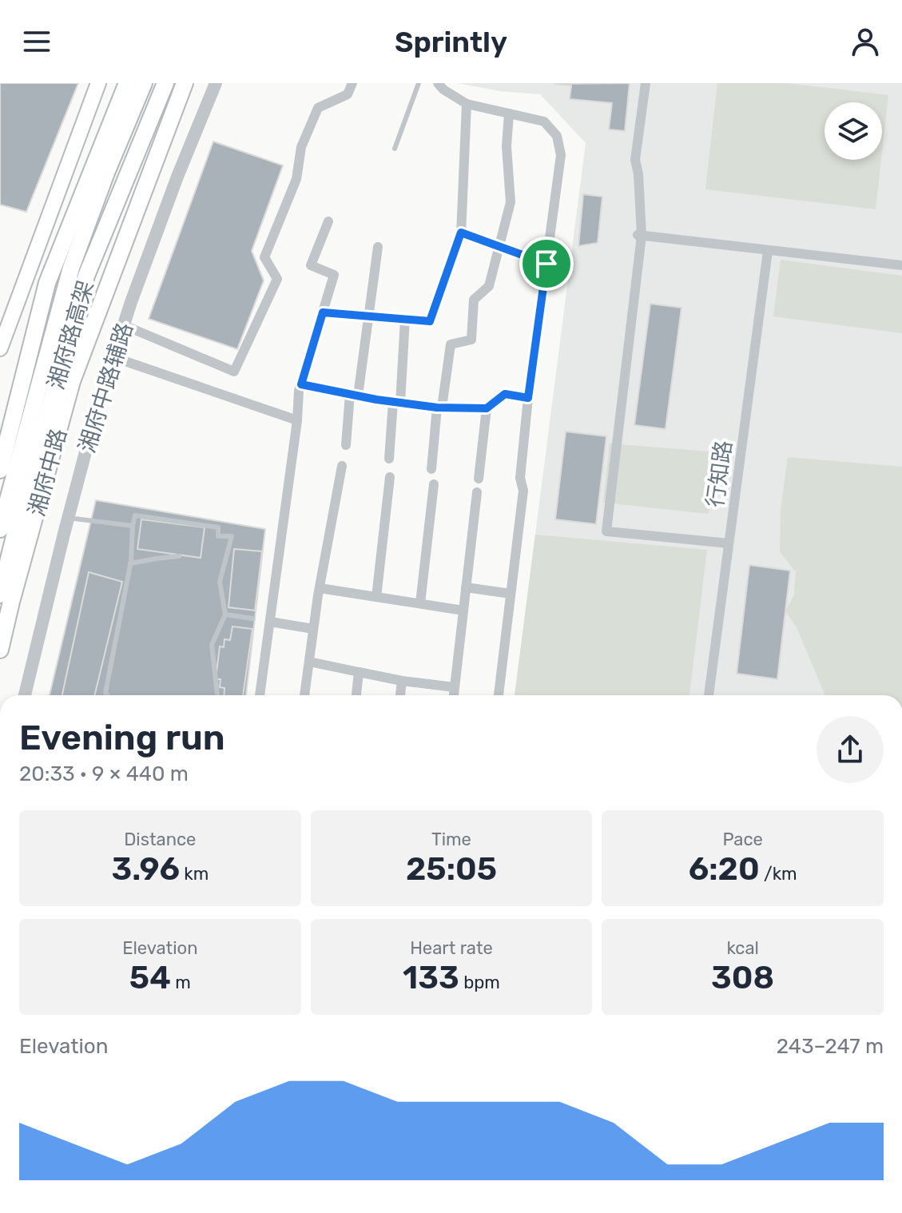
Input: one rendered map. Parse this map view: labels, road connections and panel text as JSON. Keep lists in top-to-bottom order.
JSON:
{
  "streets": {
    "main road": ["湘府路高架", "湘府中路"],
    "street": ["湘府中路辅路", "行知路"]
  },
  "page": {
    "header": "Sprintly",
    "heading": ["Evening run", "20:33 · 9 × 440 m"],
    "stats": [
      ["Distance", "3.96 km"],
      ["Time", "25:05"],
      ["Pace", "6:20 /km"],
      ["Elevation", "54 m"],
      ["Heart rate", "133 bpm"],
      ["kcal", "308"]
    ],
    "chart": ["Elevation", "243–247 m"]
  }
}
